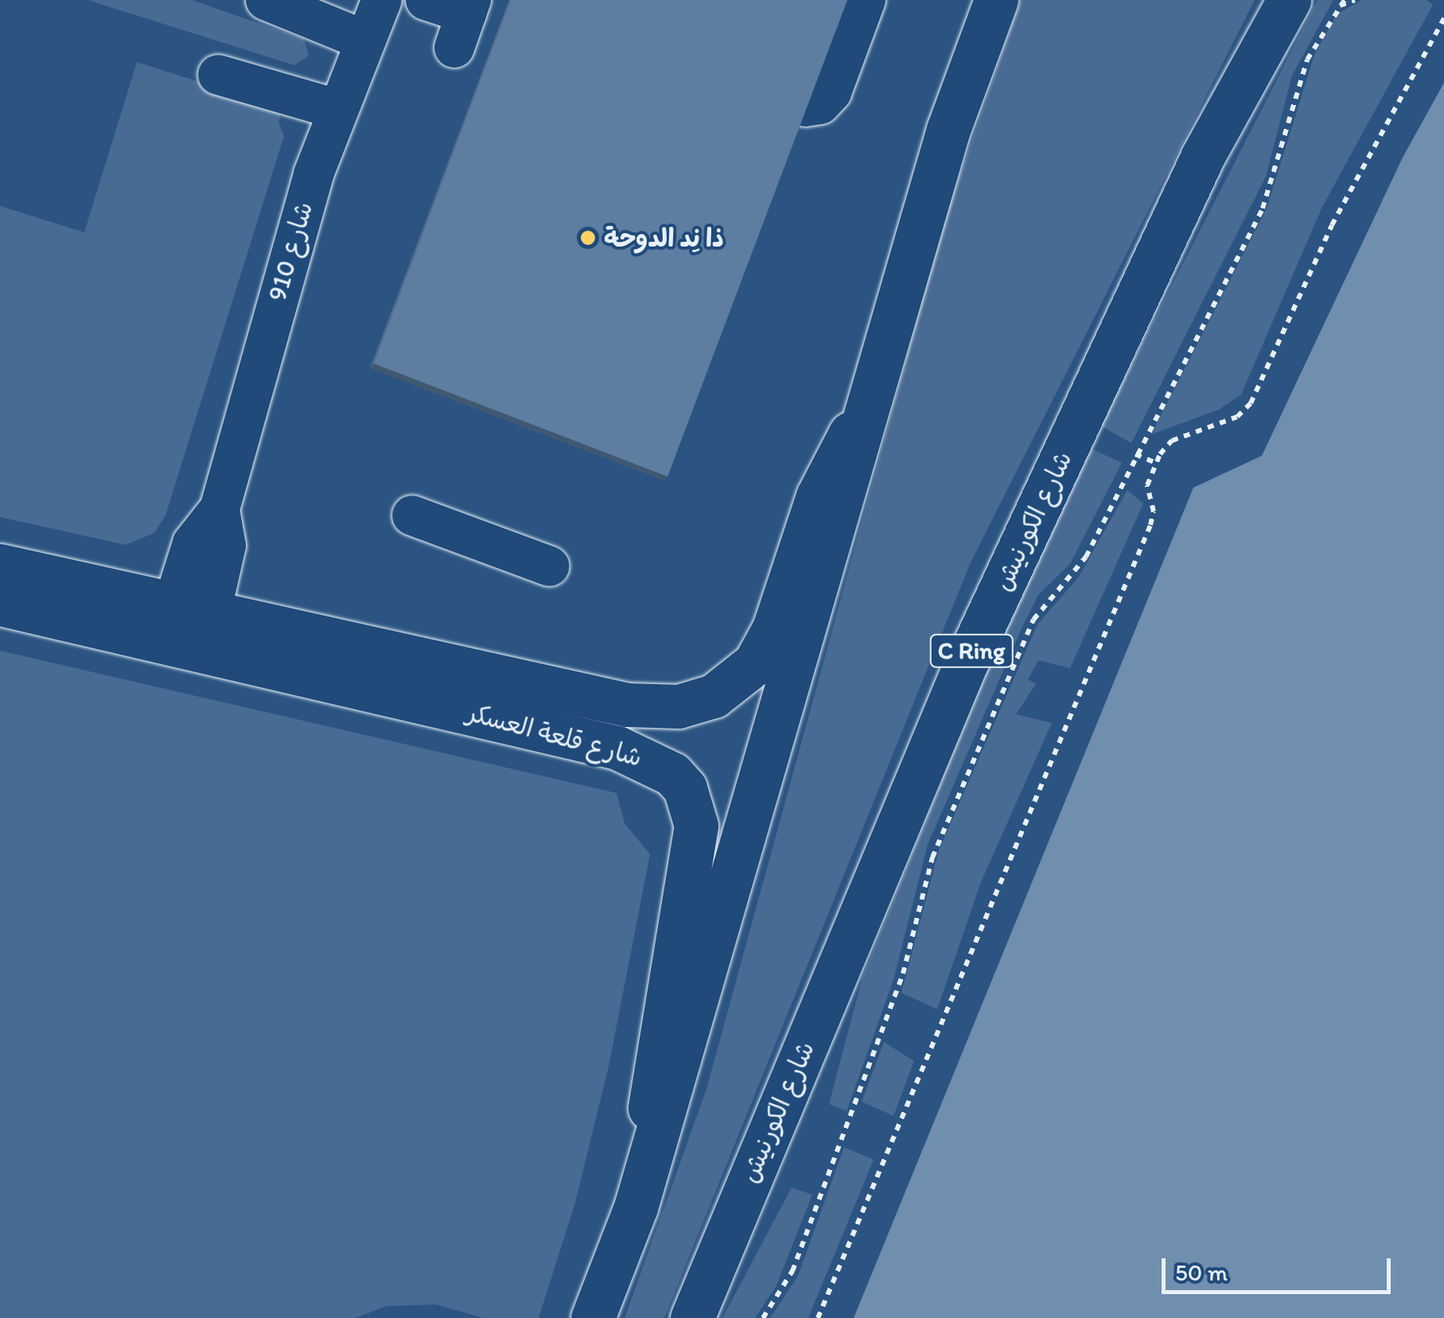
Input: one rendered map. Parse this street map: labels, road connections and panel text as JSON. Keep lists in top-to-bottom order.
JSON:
{
  "streets": {
    "main road": ["شارع الكورنيش", "C Ring", "شارع قلعة العسكر"],
    "street": ["شارع 910"]
  },
  "crossings": [
    ["شارع 910", "شارع قلعة العسكر"]
  ],
  "places": ["ذا نِد الدوحة"],
  "scale_bar": "50 m"
}
